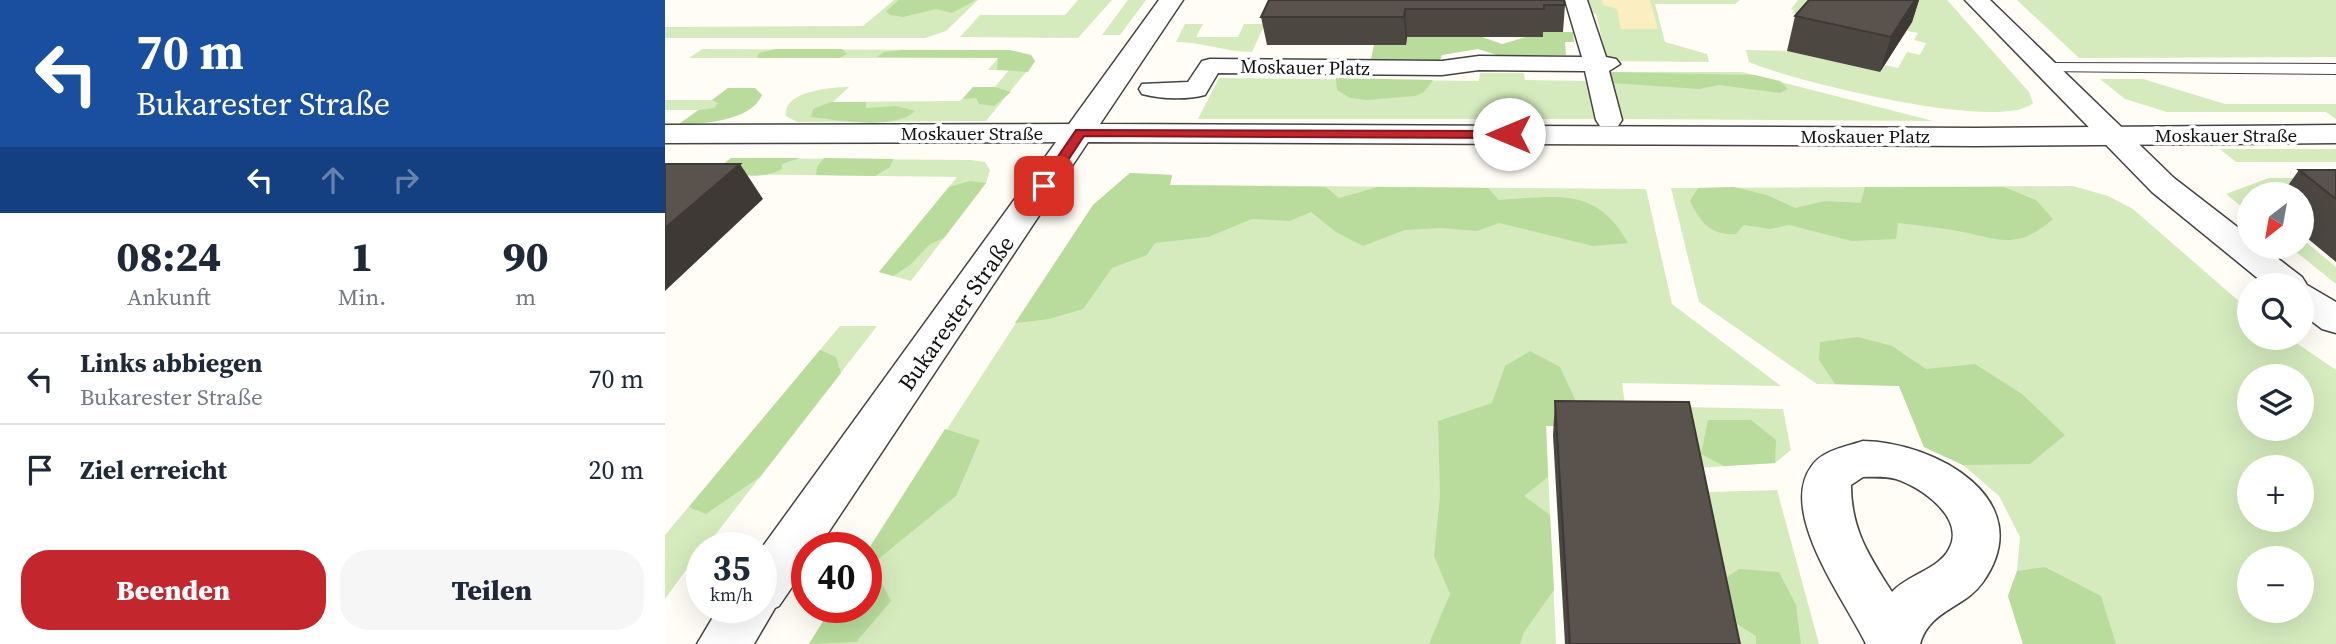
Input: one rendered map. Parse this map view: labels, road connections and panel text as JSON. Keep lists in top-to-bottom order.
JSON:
{
  "streets": {
    "street": ["Moskauer Platz", "Moskauer Straße", "Bukarester Straße"]
  },
  "crossings": [
    ["Moskauer Platz", "Moskauer Straße"],
    ["Moskauer Straße", "Bukarester Straße"]
  ],
  "north": "bottom left",
  "page": {
    "turn": ["70 m", "Bukarester Straße"],
    "map_buttons": ["+", "−"],
    "eta": [
      "08:24",
      "Ankunft",
      "1",
      "Min.",
      "90",
      "m"
    ],
    "list": [
      {
        "name": "Links abbiegen",
        "note": "Bukarester Straße",
        "value": "70 m"
      },
      {
        "name": "Ziel erreicht",
        "value": "20 m"
      }
    ],
    "speed": "35 km/h",
    "limit": "40",
    "buttons": ["Beenden", "Teilen"]
  }
}
